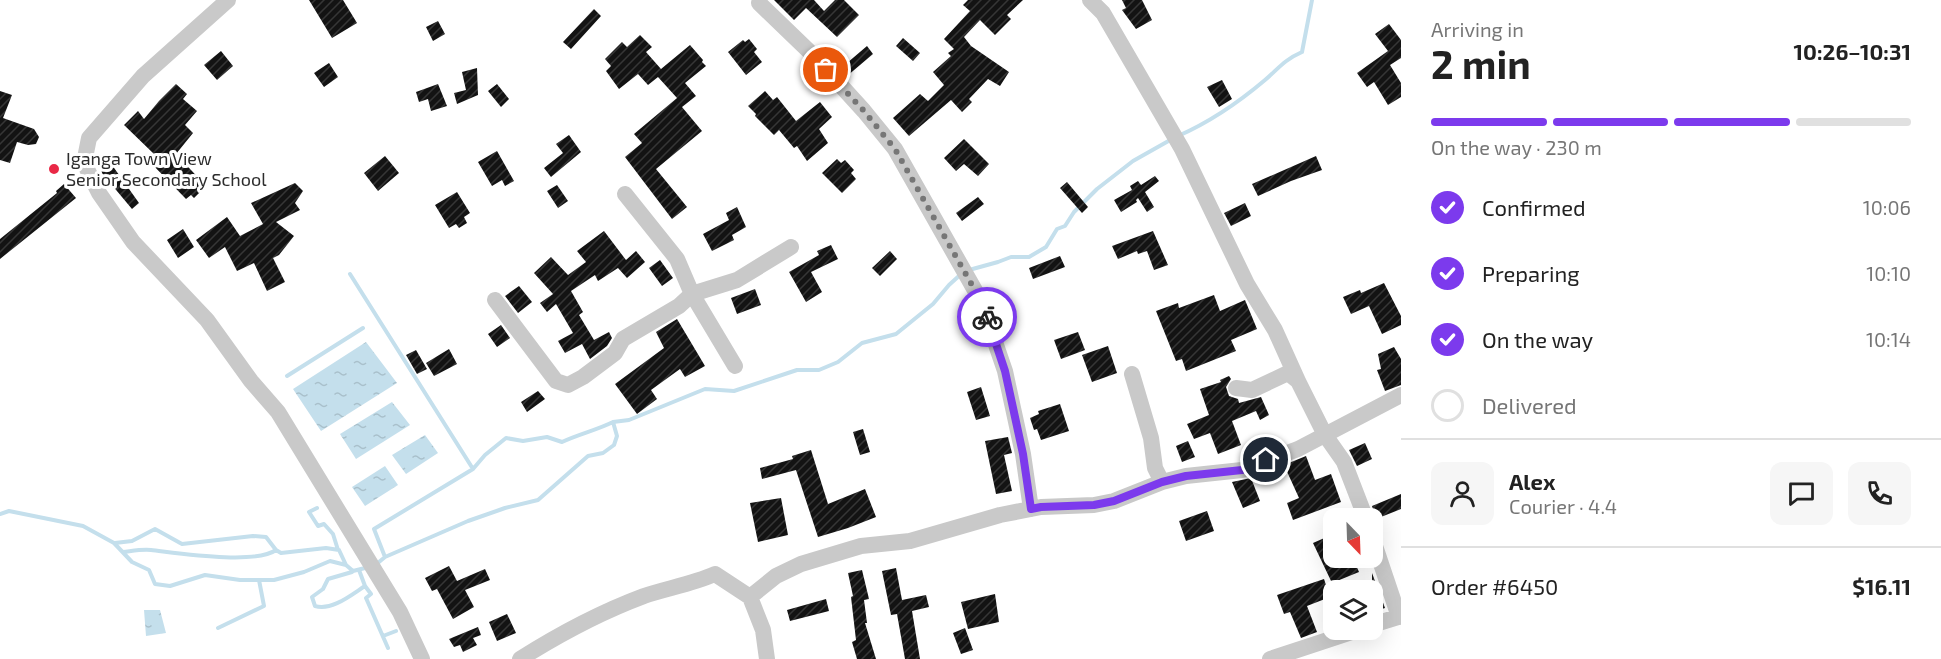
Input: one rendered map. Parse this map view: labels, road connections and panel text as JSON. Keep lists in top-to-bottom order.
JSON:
{
  "places": ["Iganga Town View Senior Secondary School"],
  "north": "bottom right",
  "page": {
    "heading": ["2 min", "Arriving in", "10:26–10:31"],
    "panel": [
      "Alex",
      "Courier · 4.4",
      "Order #6450",
      "$16.11"
    ],
    "bar": "On the way · 230 m",
    "list": [
      ["Confirmed", "10:06"],
      ["Preparing", "10:10"],
      ["On the way", "10:14"],
      "Delivered"
    ]
  }
}
